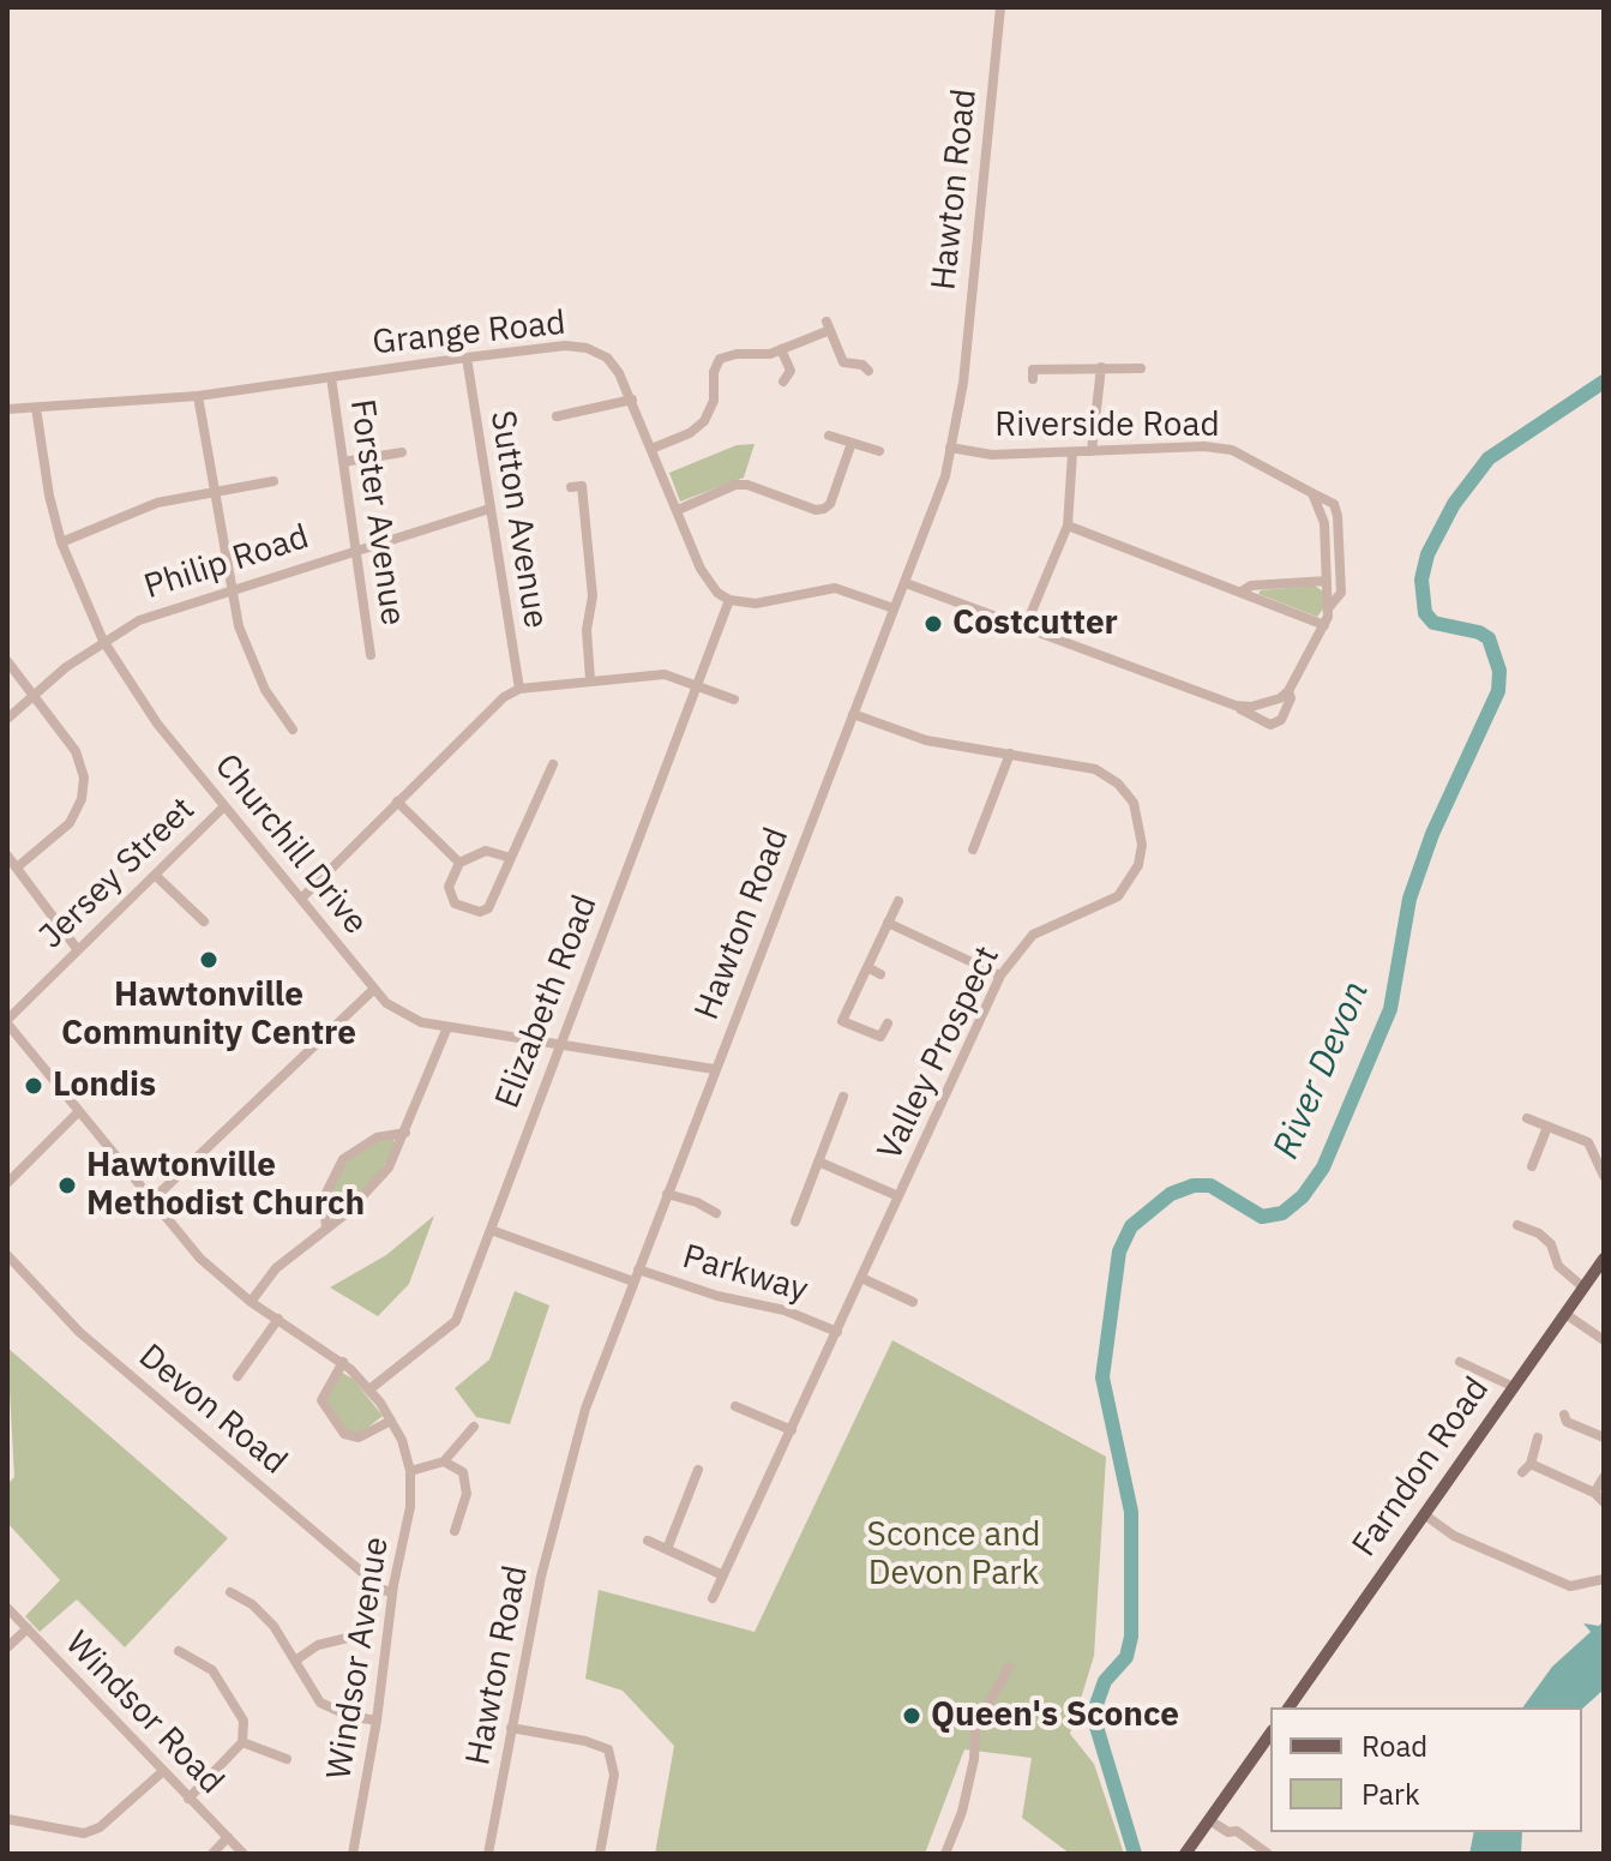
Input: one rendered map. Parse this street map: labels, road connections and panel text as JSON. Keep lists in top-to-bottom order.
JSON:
{
  "streets": {
    "main road": ["Farndon Road"],
    "street": [
      "Hawton Road",
      "Grange Road",
      "Riverside Road",
      "Forster Avenue",
      "Sutton Avenue",
      "Philip Road",
      "Churchill Drive",
      "Jersey Street",
      "Elizabeth Road",
      "Valley Prospect",
      "Parkway",
      "Devon Road",
      "Windsor Avenue",
      "Windsor Road"
    ]
  },
  "crossings": [
    ["Hawton Road", "Riverside Road"],
    ["Hawton Road", "Churchill Drive"],
    ["Hawton Road", "Valley Prospect"],
    ["Hawton Road", "Parkway"],
    ["Grange Road", "Forster Avenue"],
    ["Grange Road", "Sutton Avenue"],
    ["Grange Road", "Churchill Drive"],
    ["Grange Road", "Elizabeth Road"],
    ["Forster Avenue", "Philip Road"],
    ["Sutton Avenue", "Philip Road"],
    ["Philip Road", "Churchill Drive"],
    ["Churchill Drive", "Jersey Street"],
    ["Churchill Drive", "Elizabeth Road"],
    ["Valley Prospect", "Parkway"],
    ["Devon Road", "Windsor Avenue"]
  ],
  "water": ["River Devon"],
  "parks": ["Sconce and Devon Park"],
  "places": [
    "Costcutter",
    "Hawtonville Community Centre",
    "Londis",
    "Hawtonville Methodist Church",
    "Queen's Sconce"
  ],
  "legend": ["Road", "Park"]
}
